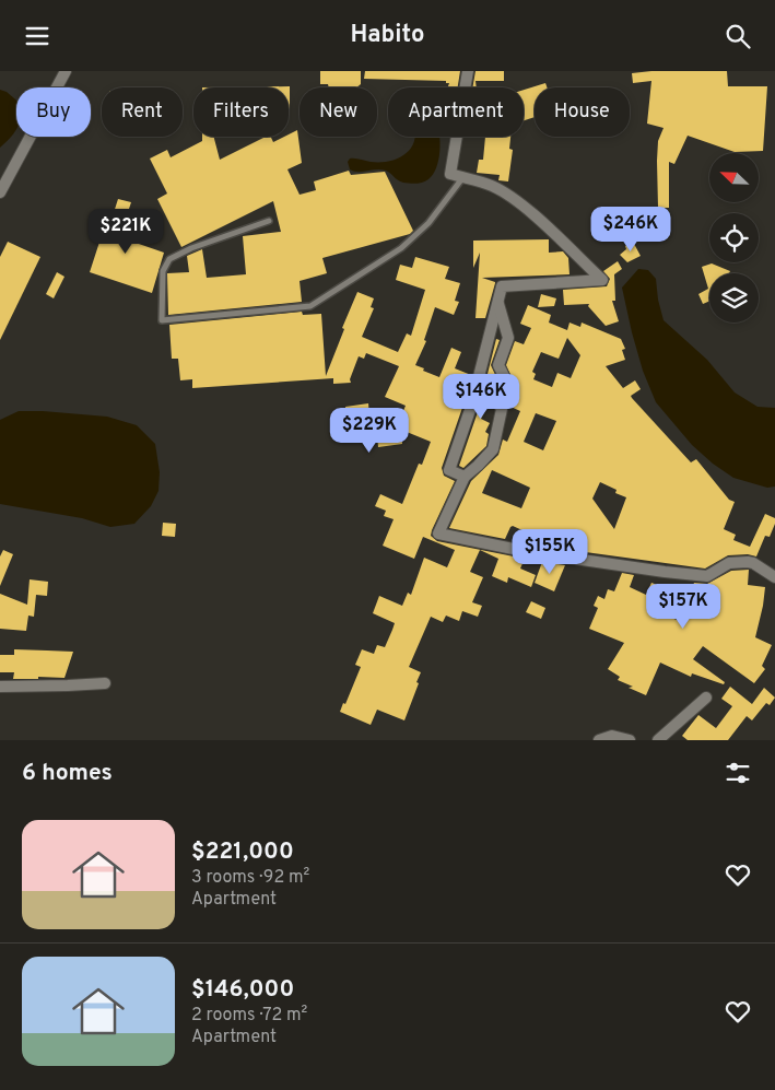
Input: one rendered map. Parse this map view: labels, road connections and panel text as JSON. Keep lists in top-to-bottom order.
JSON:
{
  "north": "top left",
  "page": {
    "header": "Habito",
    "chip": [
      "Buy",
      "Rent",
      "Filters",
      "New",
      "Apartment",
      "House"
    ],
    "price": [
      "$246K",
      "$221K",
      "$146K",
      "$229K",
      "$155K",
      "$157K"
    ],
    "heading": "6 homes",
    "list": [
      {
        "name": "$221,000",
        "note": "3 rooms · 92 m² · Apartment"
      },
      {
        "name": "$146,000",
        "note": "2 rooms · 72 m² · Apartment"
      }
    ]
  }
}
